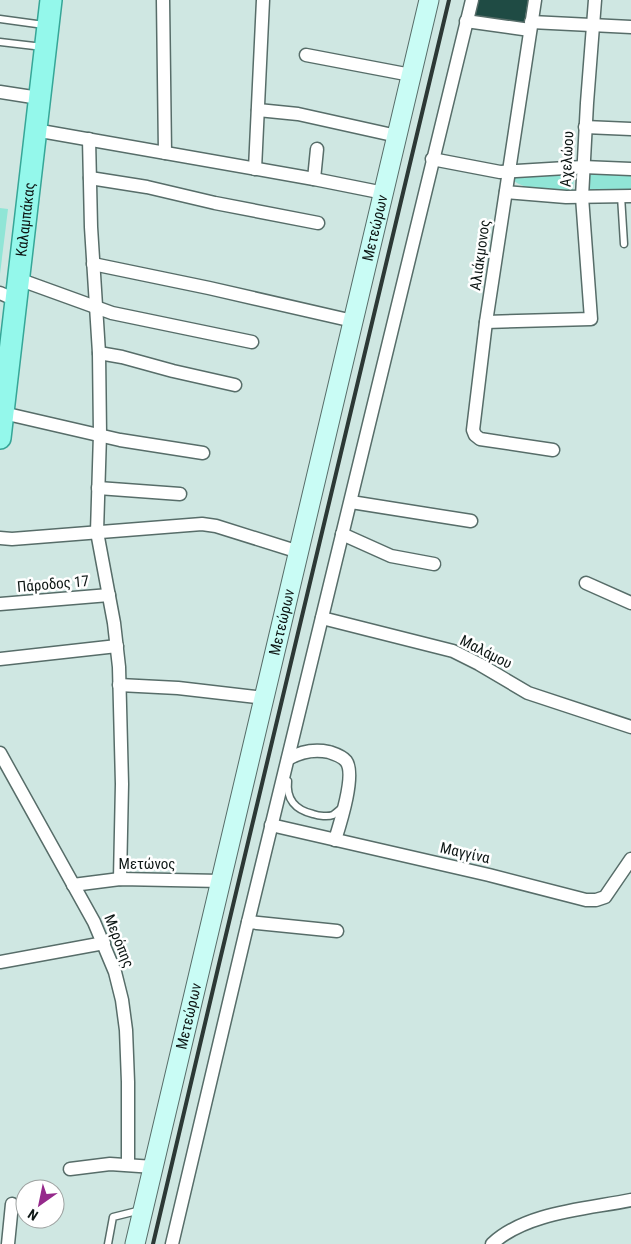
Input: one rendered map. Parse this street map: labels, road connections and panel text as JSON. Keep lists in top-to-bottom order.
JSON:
{
  "streets": {
    "main road": ["Καλαμπάκας"],
    "street": [
      "Αχελώου",
      "Μετεώρων",
      "Αλιάκμονος",
      "Πάροδος 17",
      "Μαλάμου",
      "Μαγγίνα",
      "Μετώνος",
      "Μερόπης"
    ]
  },
  "crossings": [
    ["Αχελώου", "Αλιάκμονος"],
    ["Μετεώρων", "Μετώνος"],
    ["Μετώνος", "Μερόπης"]
  ],
  "north": "bottom left"
}
